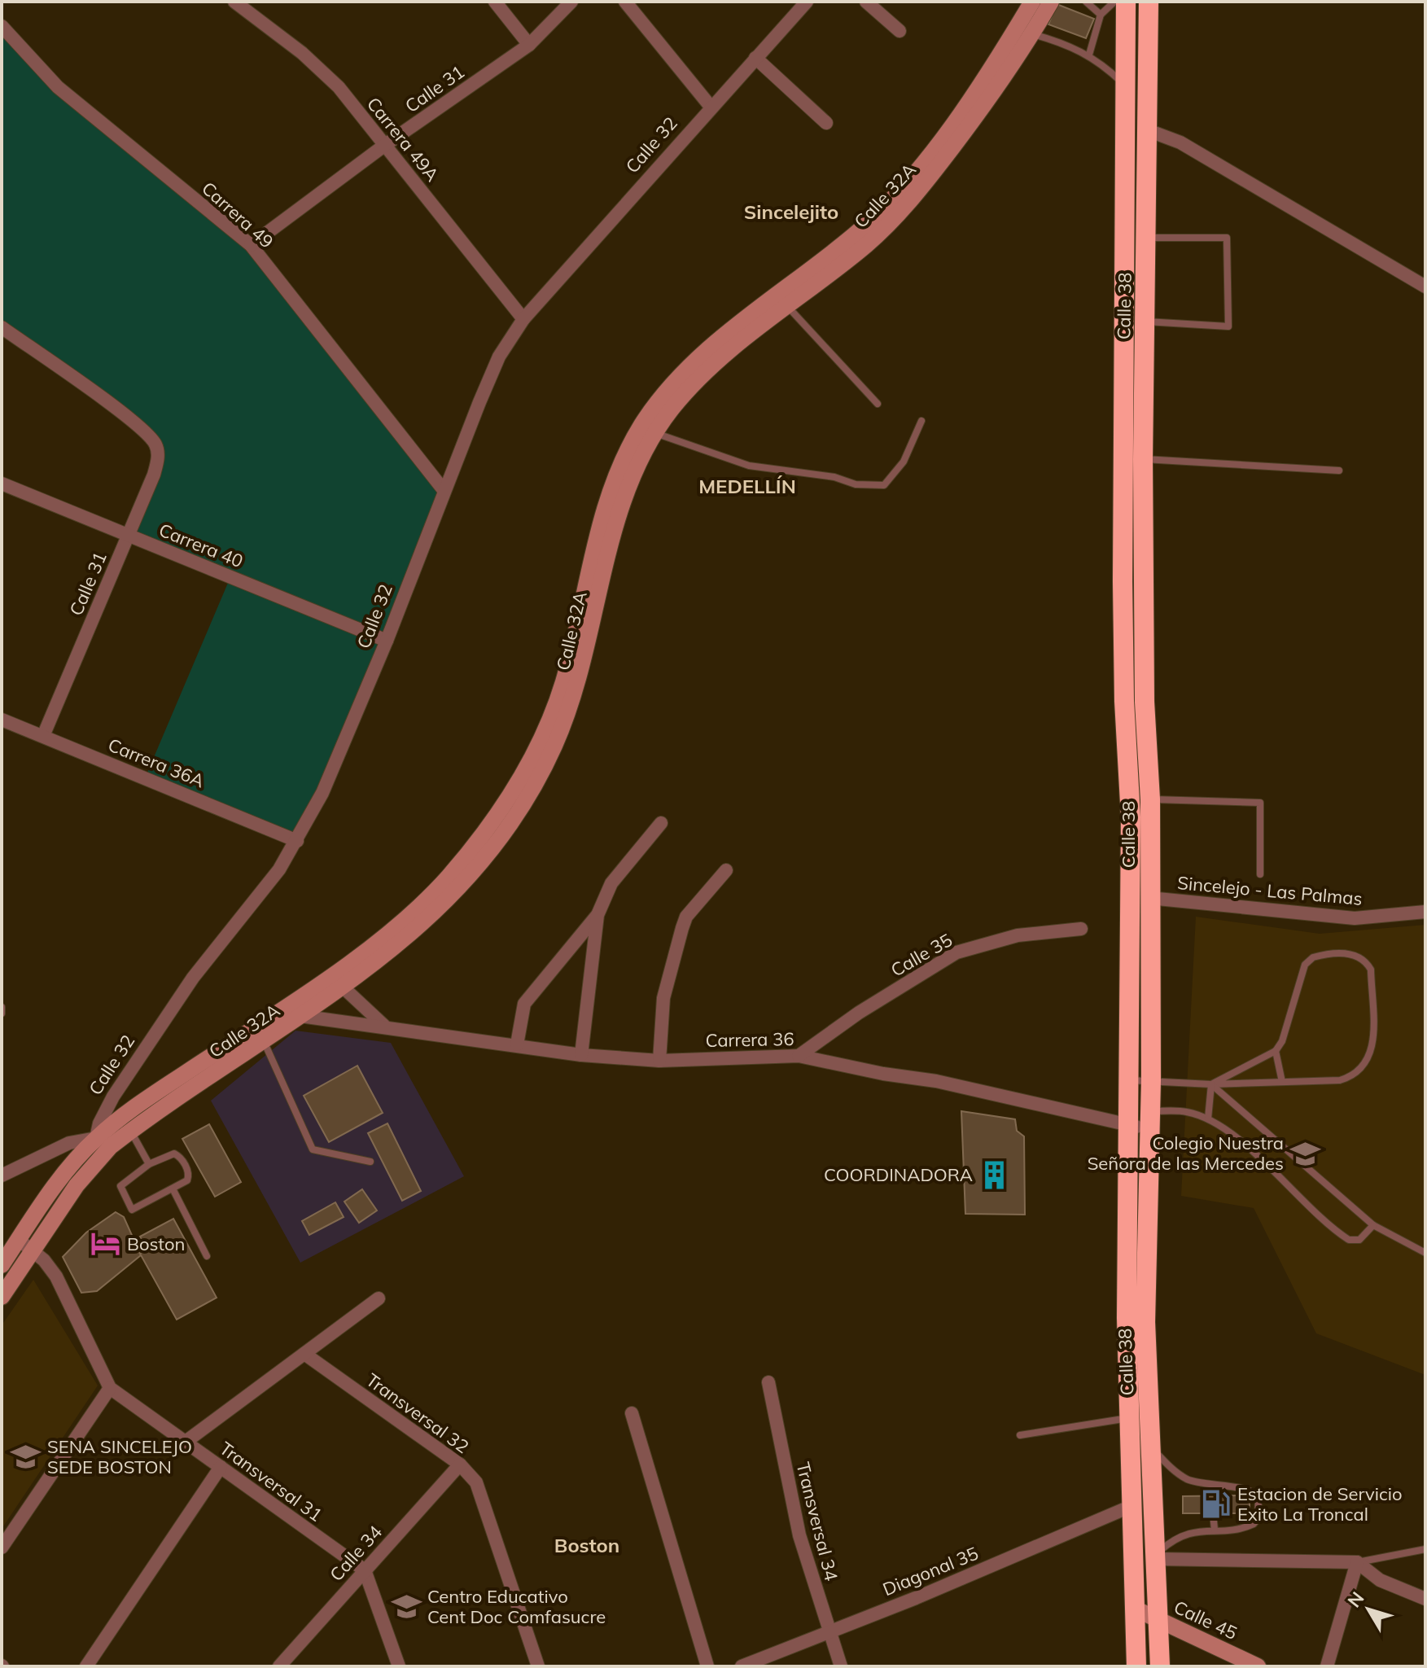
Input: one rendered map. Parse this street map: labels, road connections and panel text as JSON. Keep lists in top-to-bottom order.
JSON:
{
  "streets": {
    "highway": ["Calle 38"],
    "main road": ["Calle 32", "Calle 32A", "Calle 45"],
    "street": [
      "Calle 31",
      "Carrera 49A",
      "Carrera 49",
      "Carrera 40",
      "Carrera 36A",
      "Sincelejo - Las Palmas",
      "Calle 35",
      "Carrera 36",
      "Transversal 32",
      "Transversal 31",
      "Transversal 34",
      "Calle 34",
      "Diagonal 35"
    ]
  },
  "crossings": [
    ["Calle 31", "Carrera 49A"],
    ["Calle 31", "Carrera 49"],
    ["Calle 31", "Carrera 40"],
    ["Calle 31", "Carrera 36A"],
    ["Carrera 49A", "Calle 32"],
    ["Calle 32", "Calle 32A"],
    ["Calle 32", "Carrera 49"],
    ["Calle 32", "Carrera 40"],
    ["Calle 32", "Carrera 36A"],
    ["Calle 32", "Transversal 31"],
    ["Calle 32A", "Carrera 36"],
    ["Calle 38", "Sincelejo - Las Palmas"],
    ["Calle 38", "Carrera 36"],
    ["Calle 38", "Diagonal 35"],
    ["Calle 38", "Calle 45"],
    ["Calle 35", "Carrera 36"],
    ["Transversal 32", "Calle 34"],
    ["Transversal 31", "Calle 34"],
    ["Transversal 34", "Diagonal 35"]
  ],
  "districts": ["Sincelejito", "MEDELLÍN", "Boston"],
  "places": {
    "school or university": ["Colegio Nuestra Señora de las Mercedes", "SENA SINCELEJO SEDE BOSTON", "Centro Educativo Cent Doc Comfasucre"],
    "building": ["COORDINADORA"],
    "hotel": ["Boston"],
    "fuel station": ["Estacion de Servicio Exito La Troncal"]
  },
  "north": "top left"
}
